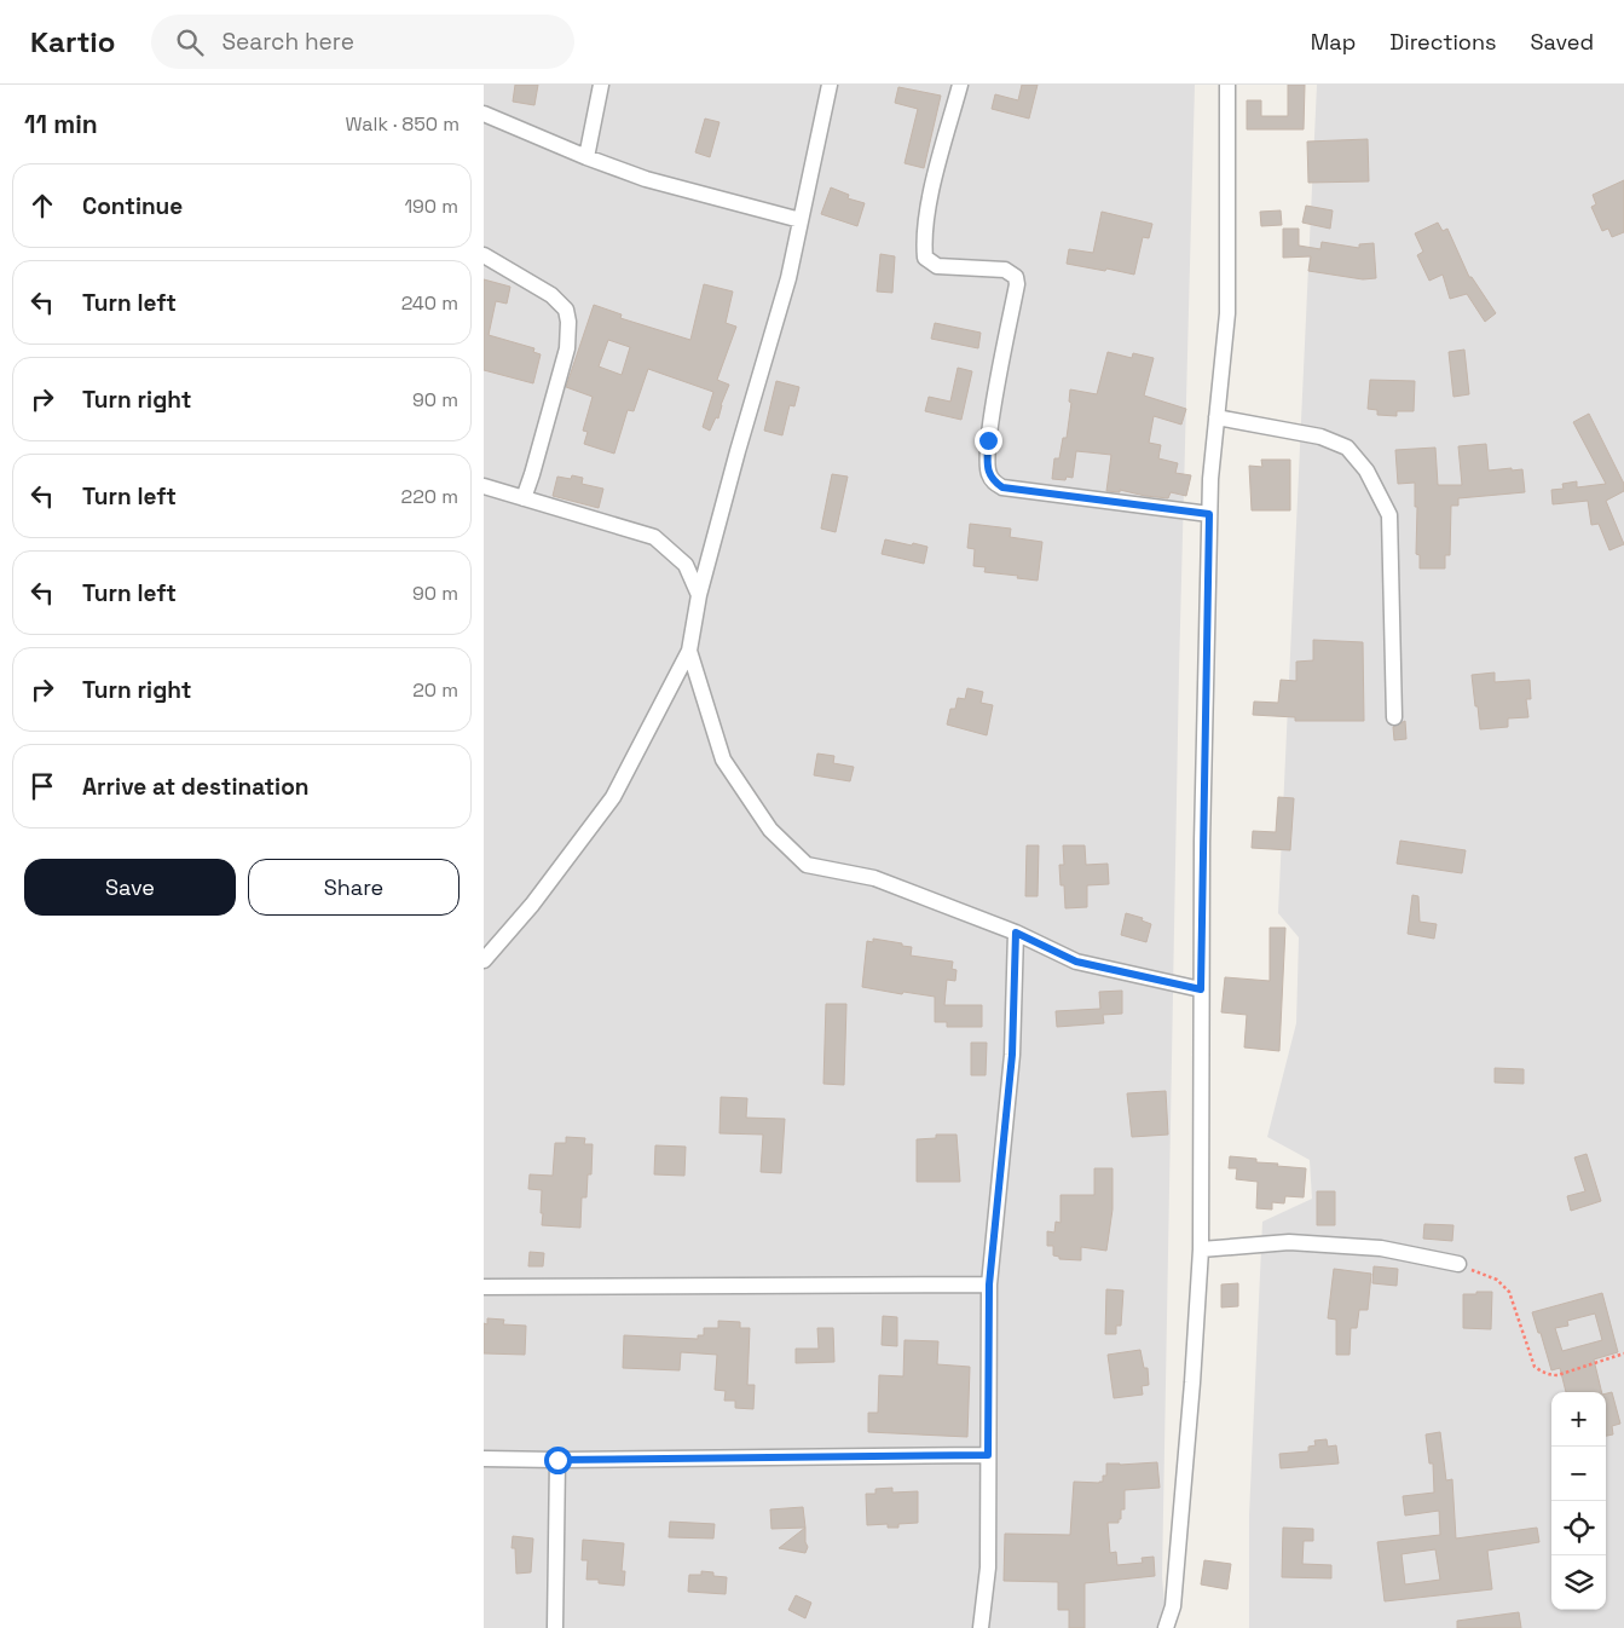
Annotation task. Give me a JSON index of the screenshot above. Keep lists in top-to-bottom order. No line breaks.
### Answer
{"page":{"header":"Kartio","search":"Search here","nav":["Map","Directions","Saved"],"heading":["11 min","Walk · 850 m"],"list":[["Continue","190 m"],["Turn left","240 m"],["Turn right","90 m"],["Turn left","220 m"],["Turn left","90 m"],["Turn right","20 m"],"Arrive at destination"],"buttons":["Save","Share"],"map_buttons":["+","−"]}}
